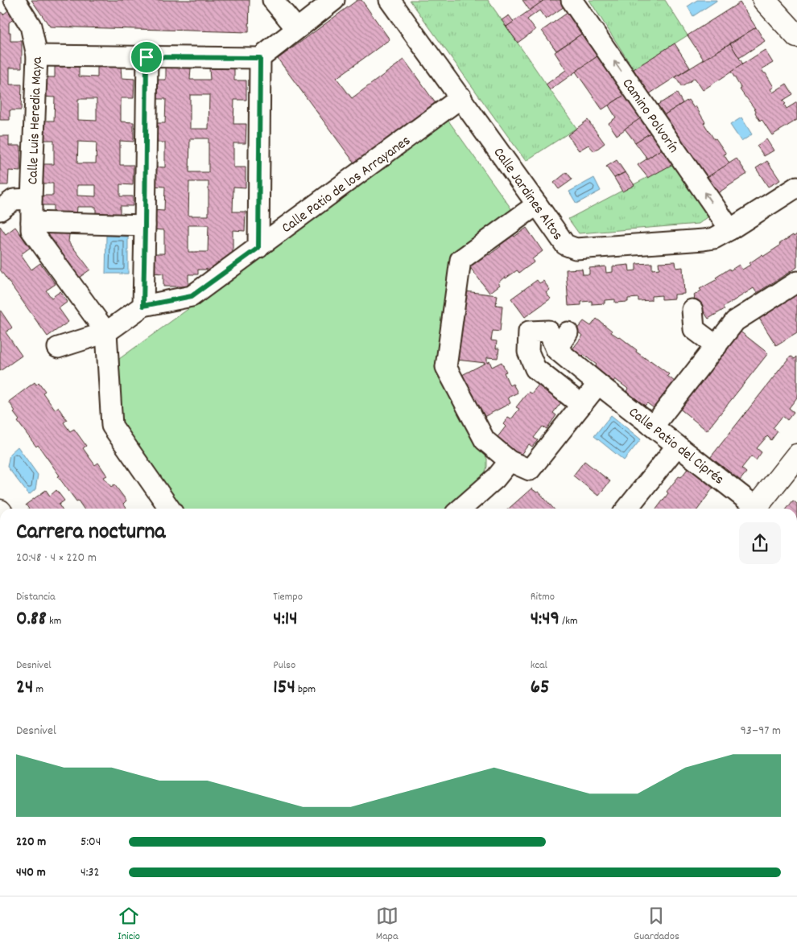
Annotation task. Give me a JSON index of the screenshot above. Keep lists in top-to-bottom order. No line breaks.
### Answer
{"streets":{"street":["Camino Polvorín","Calle Luis Heredia Maya","Calle Patio de los Arrayanes","Calle Jardines Altos","Calle Patio del Ciprés"]},"crossings":[["Camino Polvorín","Calle Jardines Altos"],["Calle Luis Heredia Maya","Calle Patio de los Arrayanes"],["Calle Patio de los Arrayanes","Calle Jardines Altos"]],"one_way":["Camino Polvorín"],"page":{"heading":["Carrera nocturna","20:48 · 4 × 220 m"],"stats":[["Distancia","0.88 km"],["Tiempo","4:14"],["Ritmo","4:49 /km"],["Desnivel","24 m"],["Pulso","154 bpm"],["kcal","65"]],"chart":["Desnivel","93–97 m"],"list":[{"name":"220 m","note":"5:04"},{"name":"440 m","note":"4:32"}],"tabs":["Inicio","Mapa","Guardados"]}}
